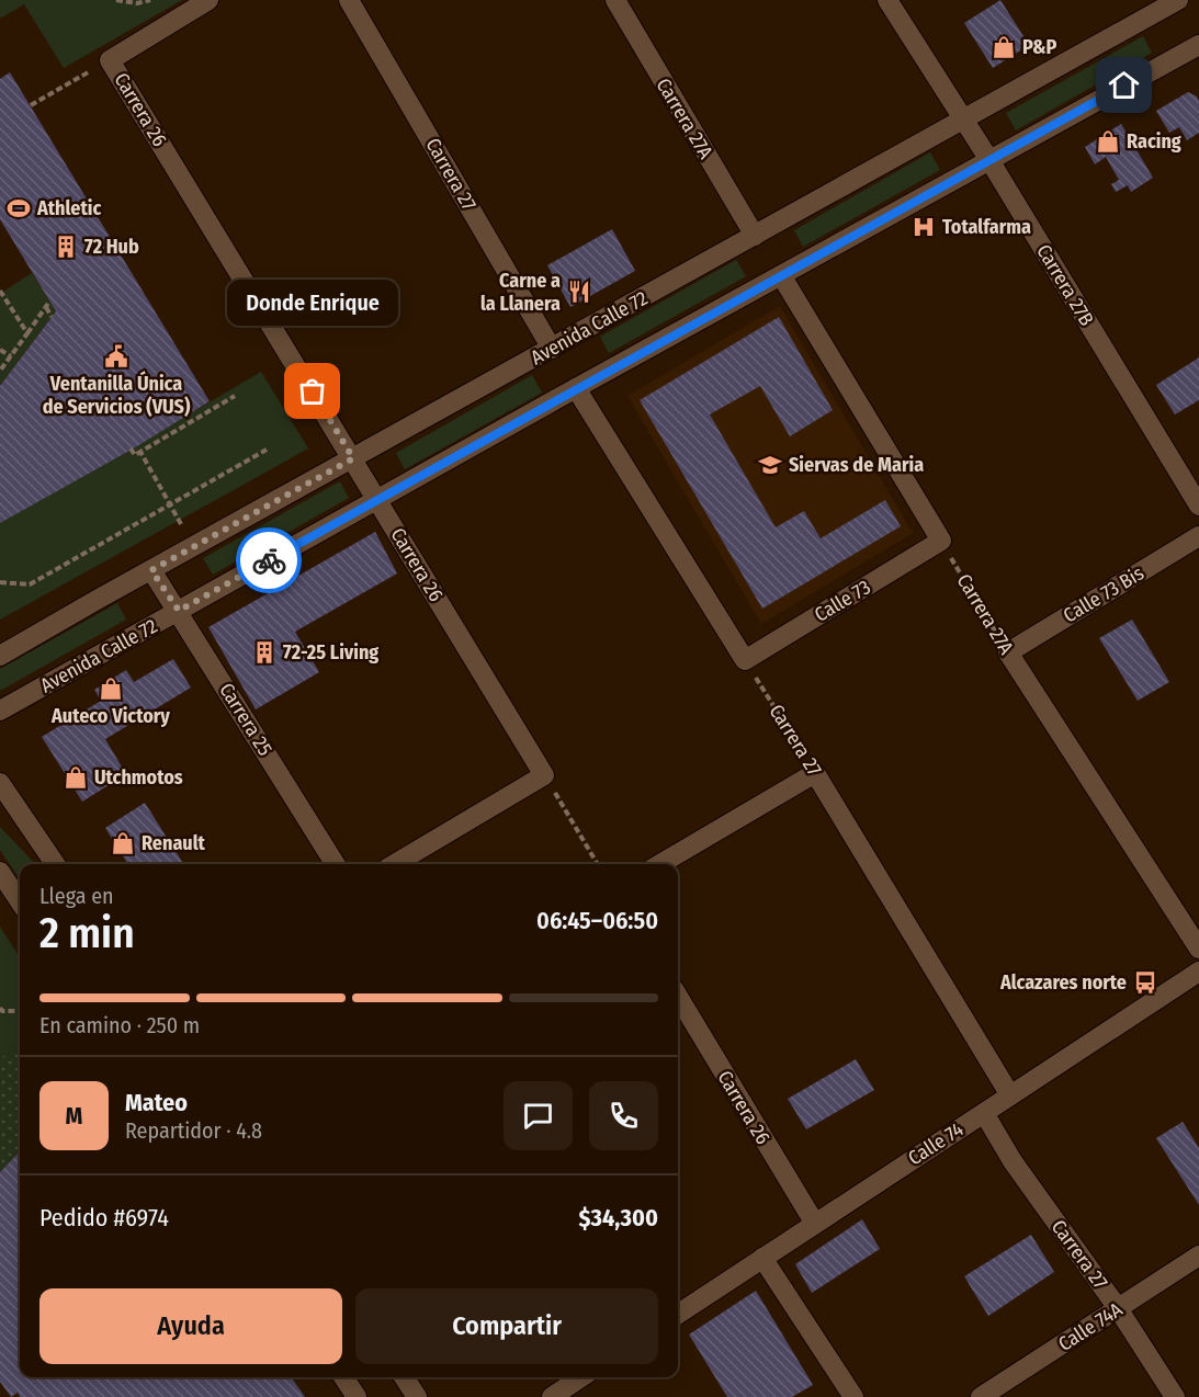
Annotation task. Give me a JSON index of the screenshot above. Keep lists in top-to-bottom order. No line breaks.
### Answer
{"streets":{"street":["Carrera 26","Carrera 27A","Carrera 27","Carrera 27B","Avenida Calle 72","Calle 73 Bis","Calle 73","Carrera 25","Calle 74","Calle 74A"]},"crossings":[["Carrera 26","Avenida Calle 72"],["Carrera 26","Calle 74"],["Carrera 27A","Avenida Calle 72"],["Carrera 27A","Calle 73 Bis"],["Carrera 27A","Calle 73"],["Carrera 27","Avenida Calle 72"],["Carrera 27","Calle 73"],["Carrera 27","Calle 74"],["Carrera 27","Calle 74A"],["Carrera 27B","Avenida Calle 72"],["Avenida Calle 72","Carrera 25"]],"places":{"shop":["P&P","Racing","Auteco Victory","Utchmotos","Renault"],"sports":["Athletic"],"hospital":["Totalfarma"],"building":["72 Hub","72-25 Living"],"restaurant":["Carne a la Llanera"],"public building":["Ventanilla Única de Servicios (VUS)"],"other":["Donde Enrique"],"school or university":["Siervas de Maria"],"bus stop":["Alcazares norte"]},"page":{"bubble":"Donde Enrique","heading":["2 min","Llega en","06:45–06:50"],"panel":["Mateo","Repartidor · 4.8","Pedido #6974","$34,300"],"bar":"En camino · 250 m","round":"M","buttons":["Ayuda","Compartir"]}}
